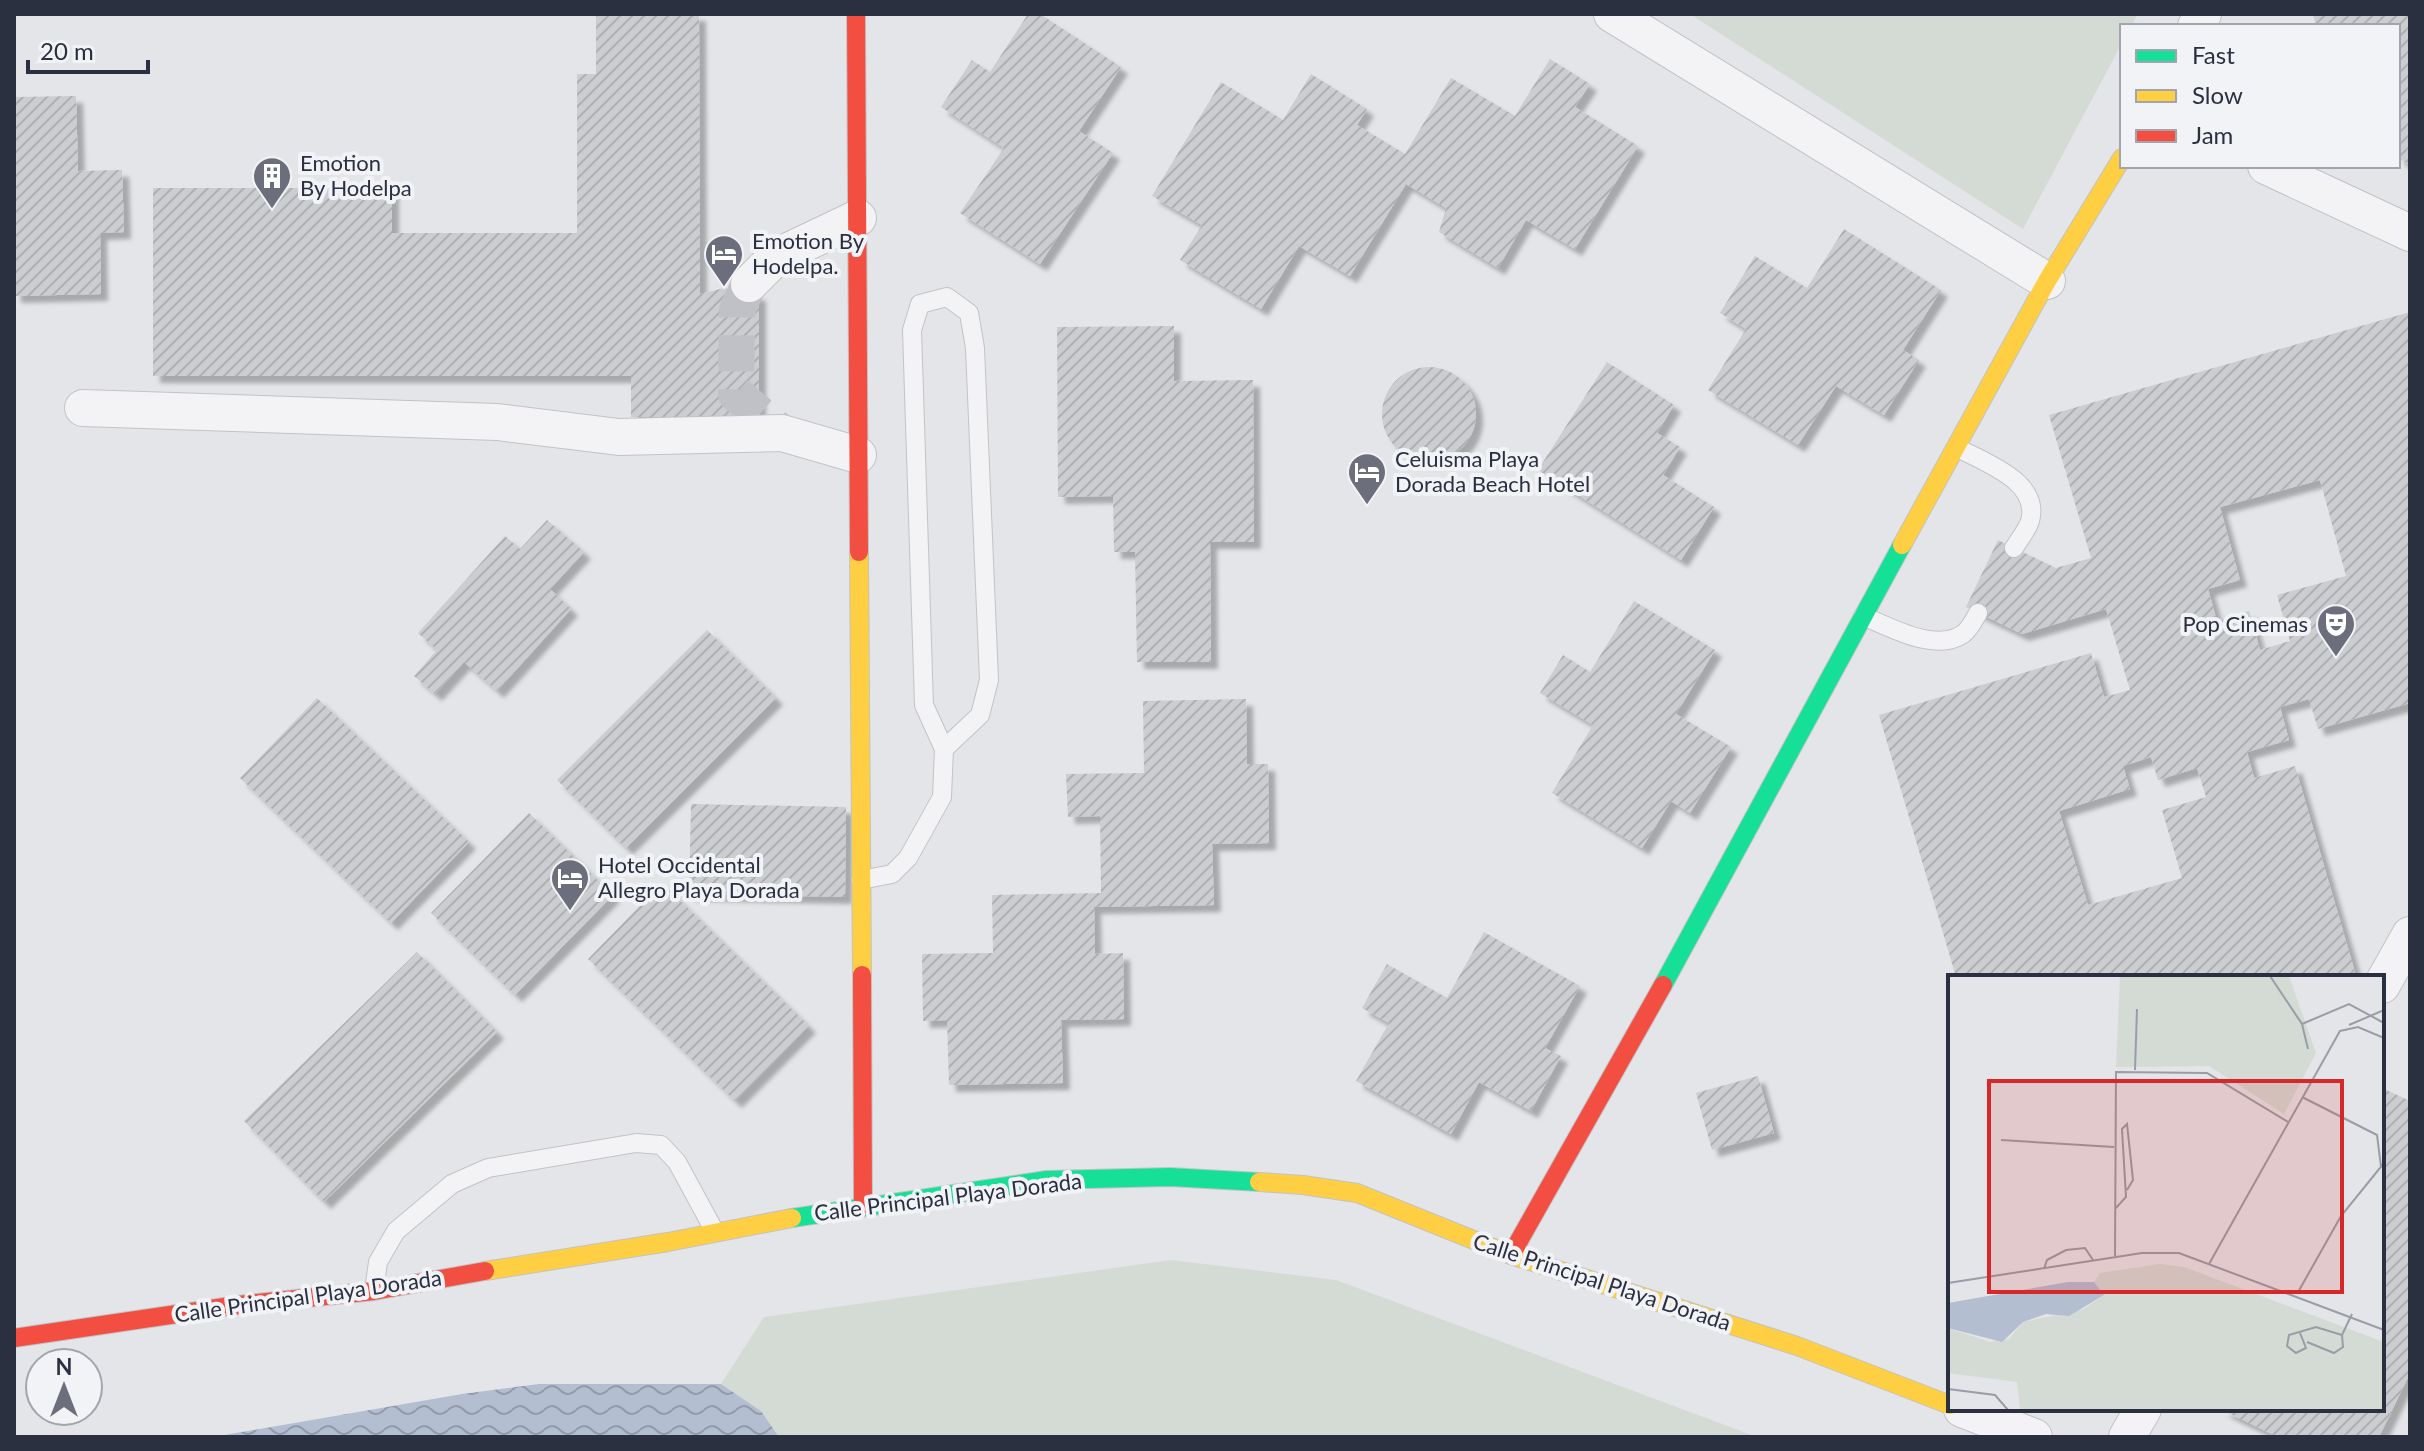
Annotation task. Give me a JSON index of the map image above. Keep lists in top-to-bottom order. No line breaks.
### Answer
{"streets":{"street":["Calle Principal Playa Dorada"]},"places":{"building":["Emotion By Hodelpa"],"hotel":["Emotion By Hodelpa.","Celuisma Playa Dorada Beach Hotel","Hotel Occidental Allegro Playa Dorada"],"theatre":["Pop Cinemas"]},"legend":["Fast","Slow","Jam"],"scale_bar":"20 m","north":"top"}
